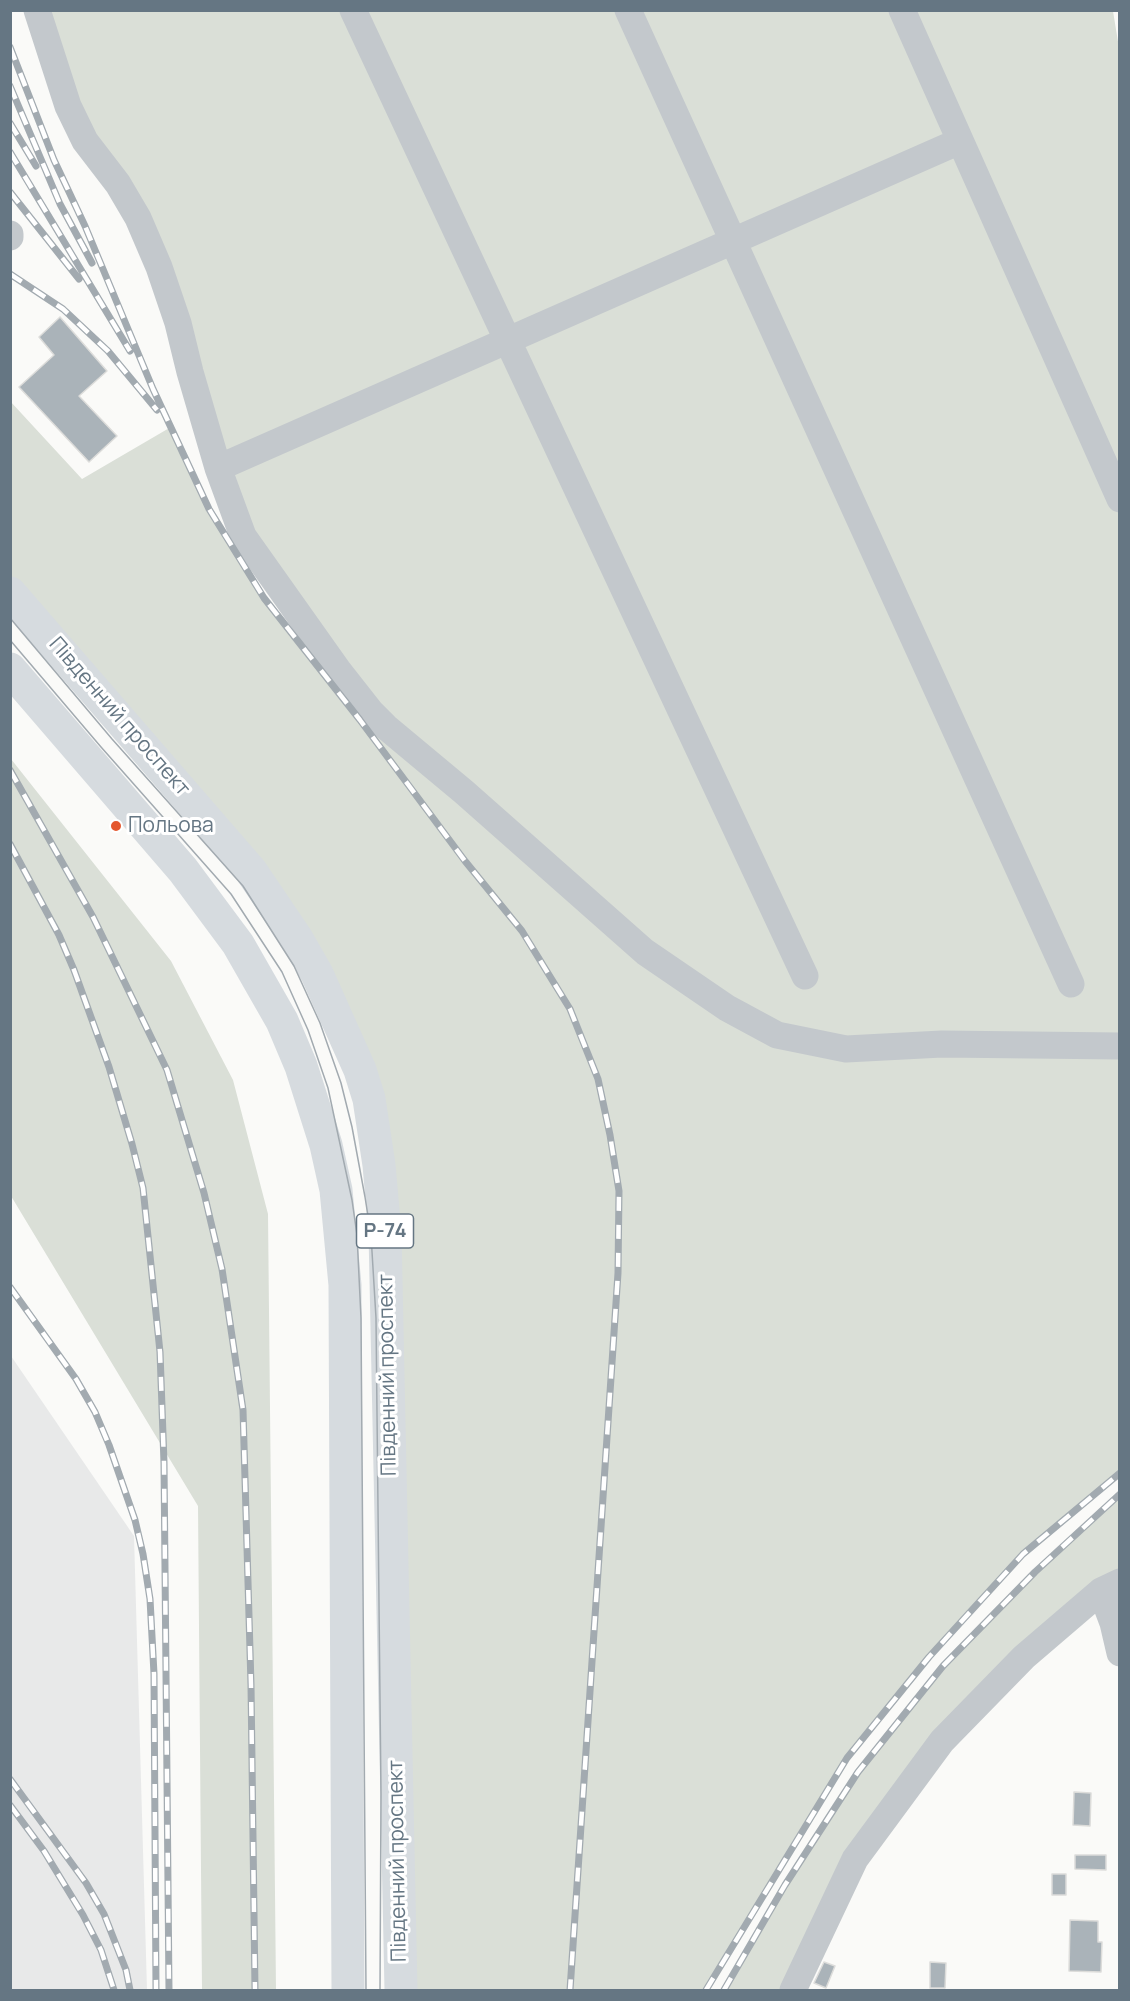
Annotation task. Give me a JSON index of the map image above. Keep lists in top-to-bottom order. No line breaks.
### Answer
{"streets":{"main road":["Південний проспект","Р-74"]},"places":["Польова"]}
